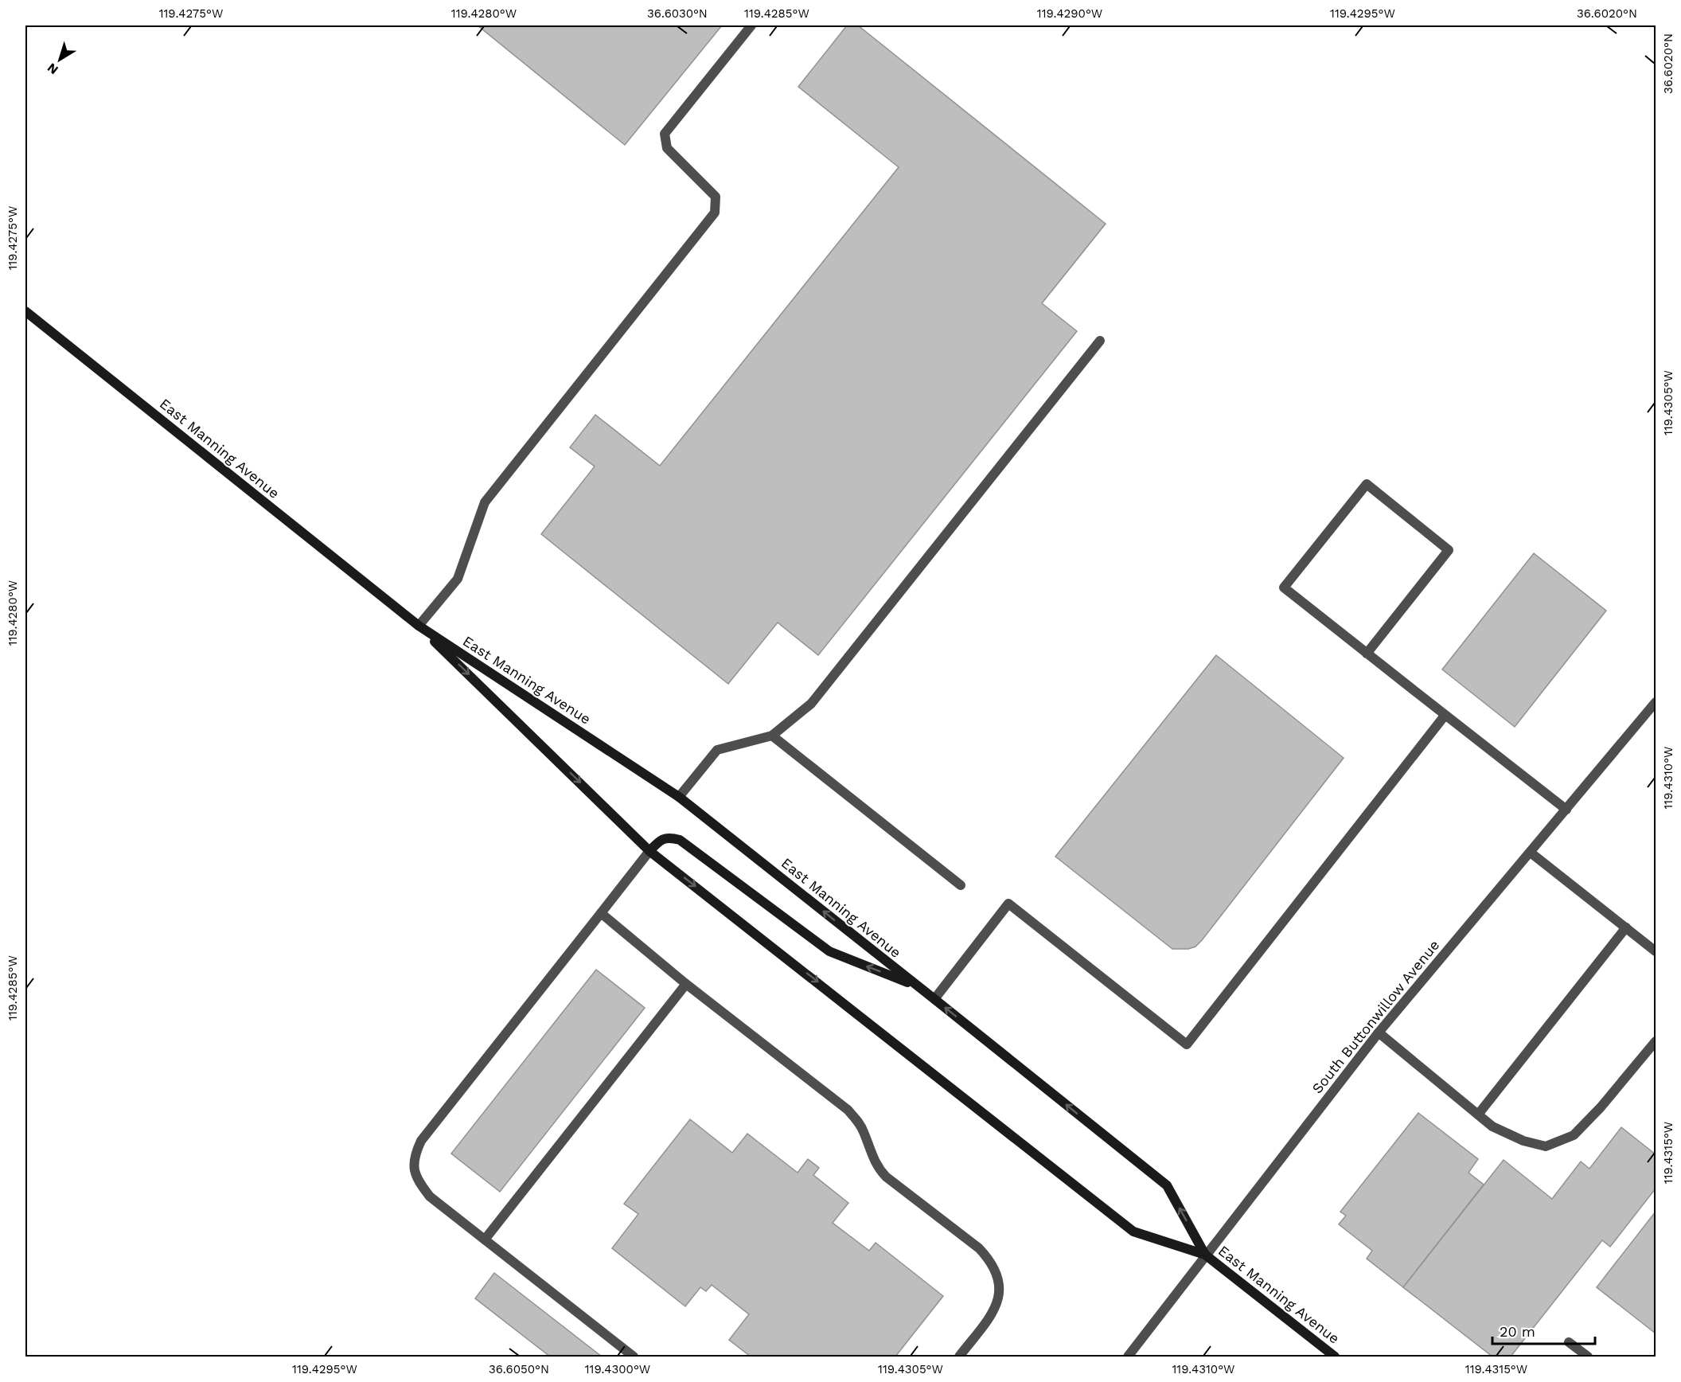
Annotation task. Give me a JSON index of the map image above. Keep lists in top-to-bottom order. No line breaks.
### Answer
{"streets":{"main road":["East Manning Avenue"],"street":["South Buttonwillow Avenue"]},"crossings":[["East Manning Avenue","South Buttonwillow Avenue"]],"scale_bar":"20 m","north":"bottom left","coordinates":["119.4275°W","119.4280°W","36.6030°N","119.4285°W","119.4290°W","119.4295°W","36.6020°N","119.4305°W","119.4310°W","119.4315°W","36.6050°N","119.4300°W"]}
